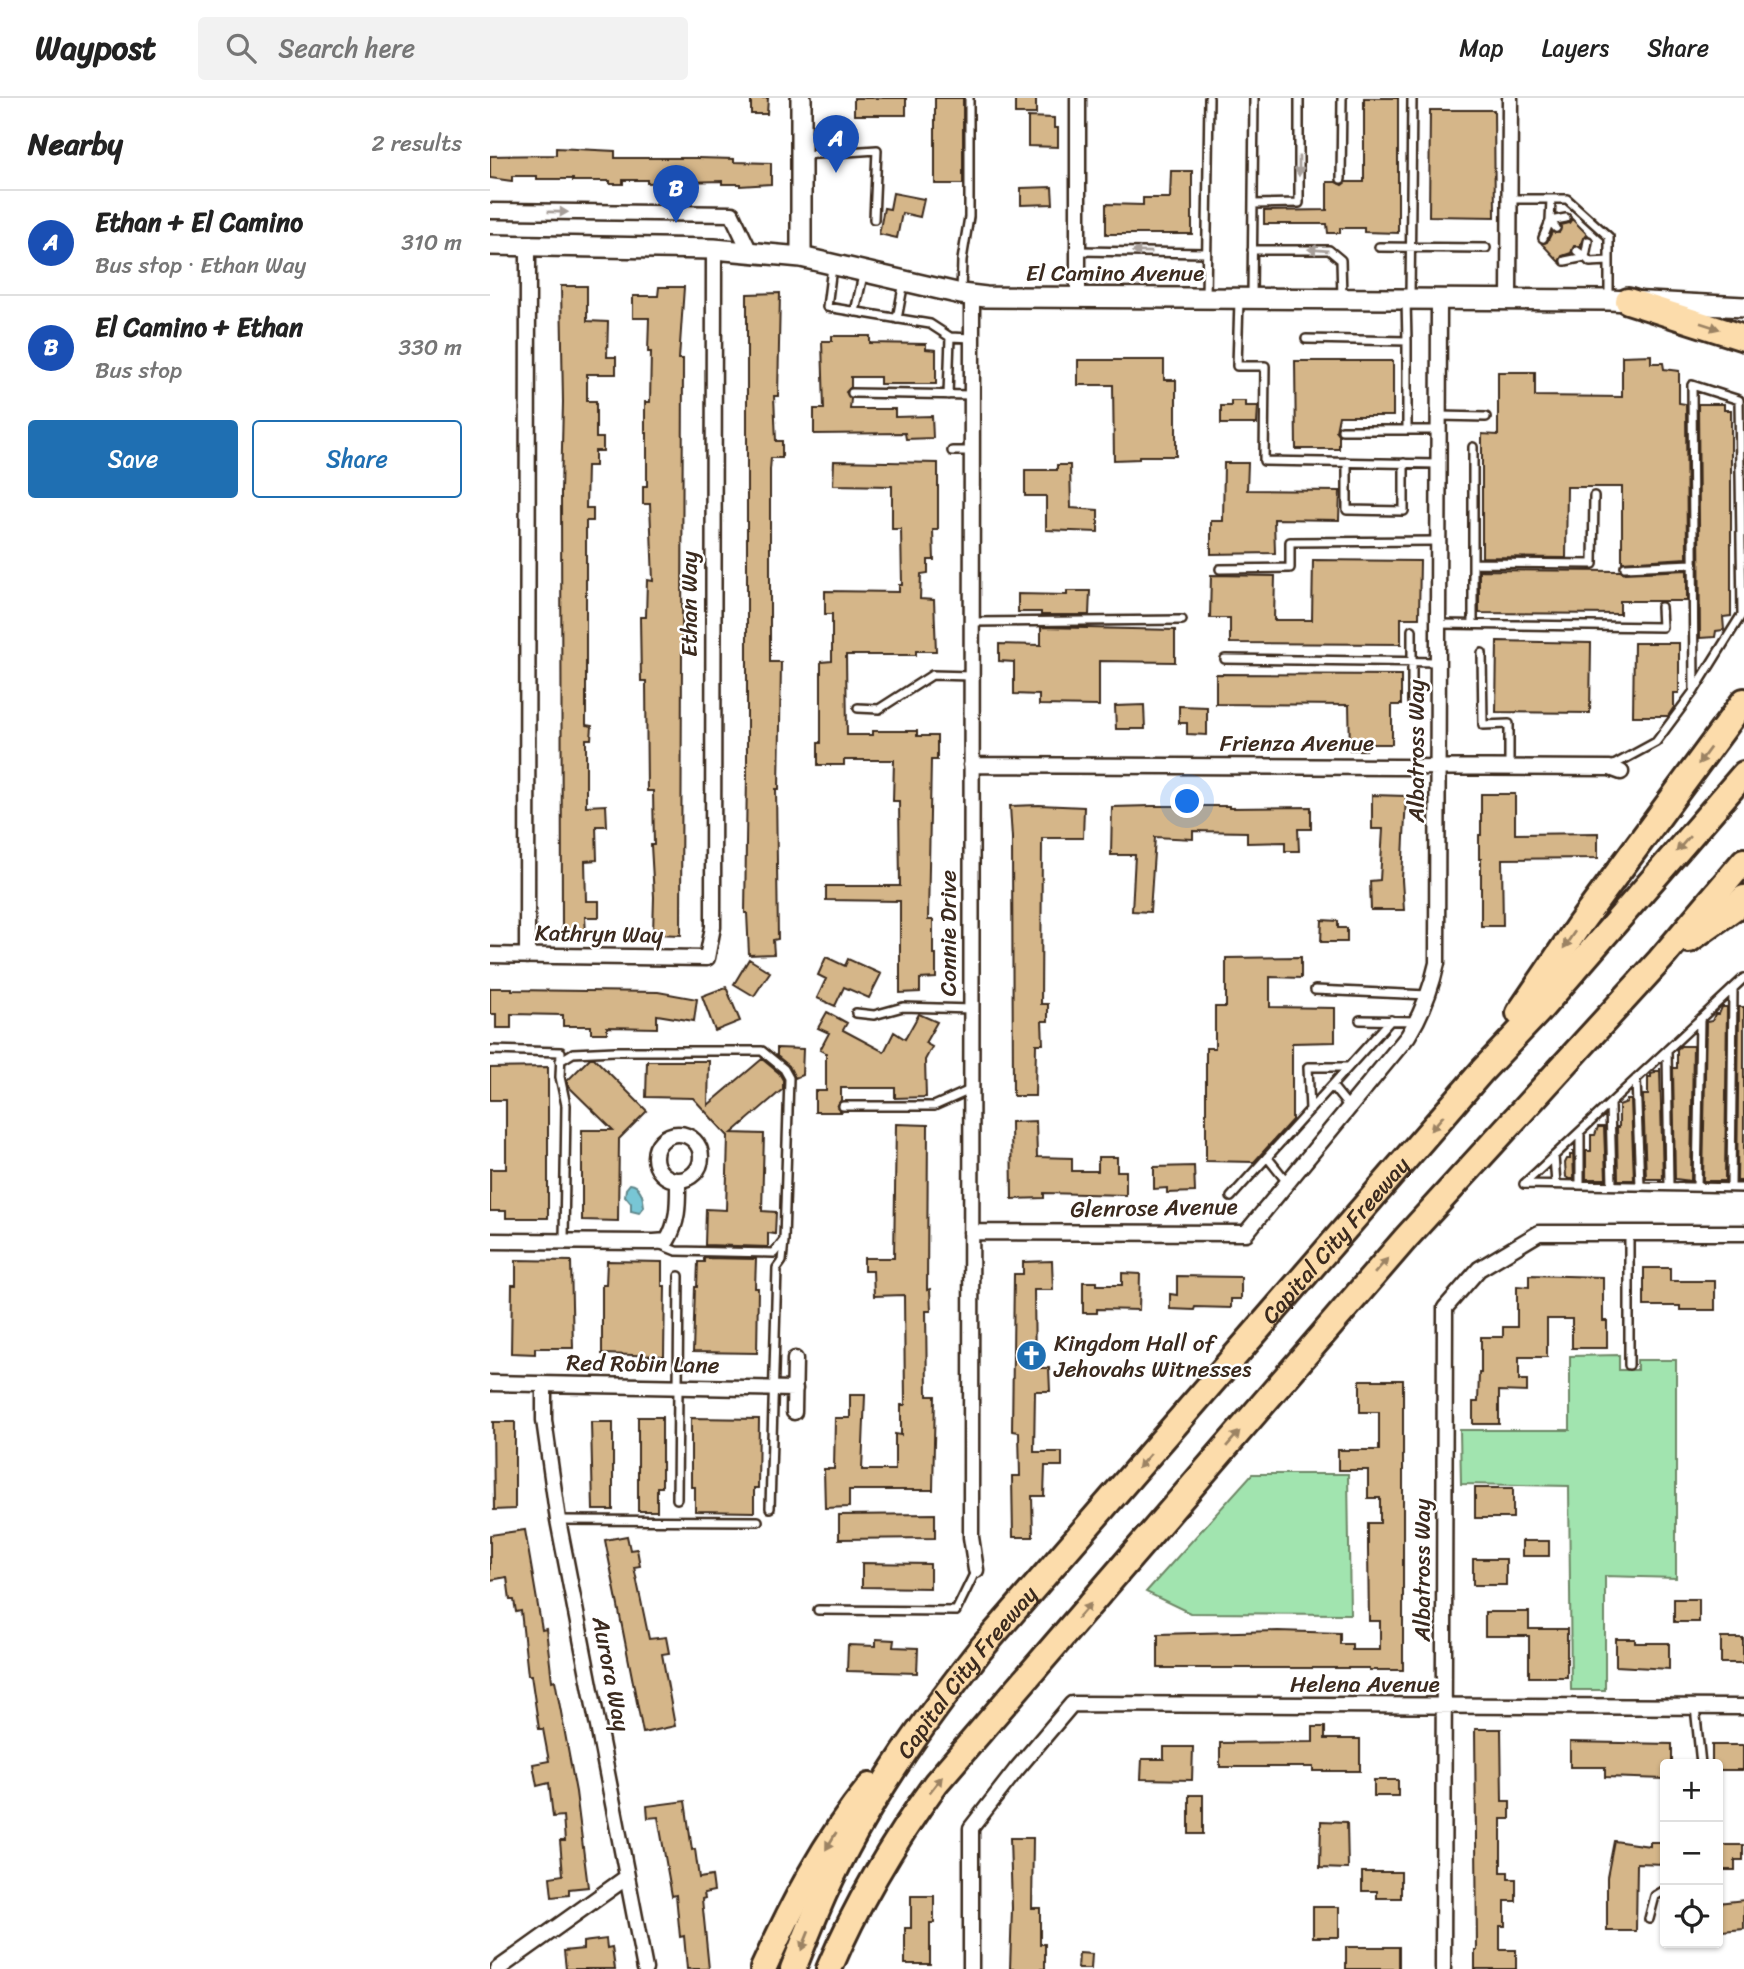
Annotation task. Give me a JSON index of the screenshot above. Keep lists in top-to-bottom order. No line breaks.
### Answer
{"streets":{"highway":["Capital City Freeway"],"main road":["El Camino Avenue"],"street":["Ethan Way","Frienza Avenue","Albatross Way","Connie Drive","Kathryn Way","Glenrose Avenue","Red Robin Lane","Aurora Way","Helena Avenue"]},"crossings":[["El Camino Avenue","Ethan Way"],["El Camino Avenue","Albatross Way"],["El Camino Avenue","Connie Drive"],["Ethan Way","Kathryn Way"],["Frienza Avenue","Albatross Way"],["Frienza Avenue","Connie Drive"],["Albatross Way","Glenrose Avenue"],["Albatross Way","Helena Avenue"],["Connie Drive","Glenrose Avenue"],["Red Robin Lane","Aurora Way"]],"places":{"church":["Kingdom Hall of Jehovahs Witnesses"]},"page":{"header":"Waypost","search":"Search here","nav":["Map","Layers","Share"],"heading":["Nearby","2 results"],"pins":["A","B"],"list":[{"mark":"A","name":"Ethan + El Camino","note":"Bus stop · Ethan Way","value":"310 m"},{"mark":"B","name":"El Camino + Ethan","note":"Bus stop","value":"330 m"}],"buttons":["Save","Share"],"map_buttons":["+","−"]}}
